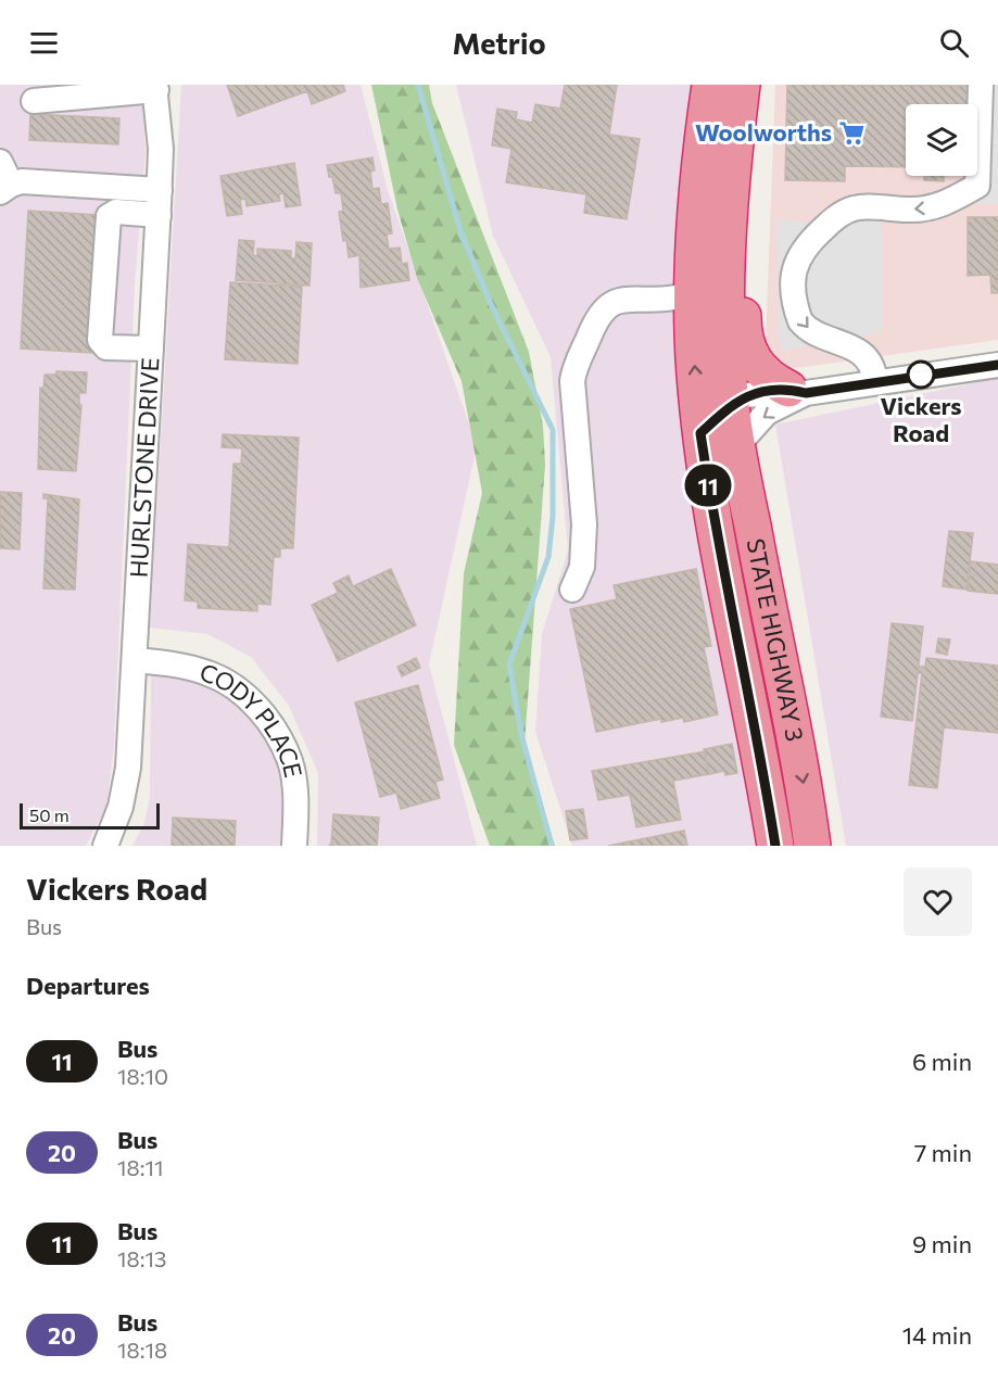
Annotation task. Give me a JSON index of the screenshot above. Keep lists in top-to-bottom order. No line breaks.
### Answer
{"streets":{"highway":["STATE HIGHWAY 3"],"street":["HURLSTONE DRIVE","CODY PLACE"]},"crossings":[["HURLSTONE DRIVE","CODY PLACE"]],"places":{"supermarket":["Woolworths"],"other":["Vickers Road"]},"lines":["bus line 11"],"scale_bar":"50 m","page":{"header":"Metrio","on_map":"11","scale":"50 m","heading":[["Vickers Road","Bus"],"Departures"],"list":[{"mark":"11","name":"Bus","note":"18:10","value":"6 min"},{"mark":"20","name":"Bus","note":"18:11","value":"7 min"},{"mark":"11","name":"Bus","note":"18:13","value":"9 min"},{"mark":"20","name":"Bus","note":"18:18","value":"14 min"}]}}
